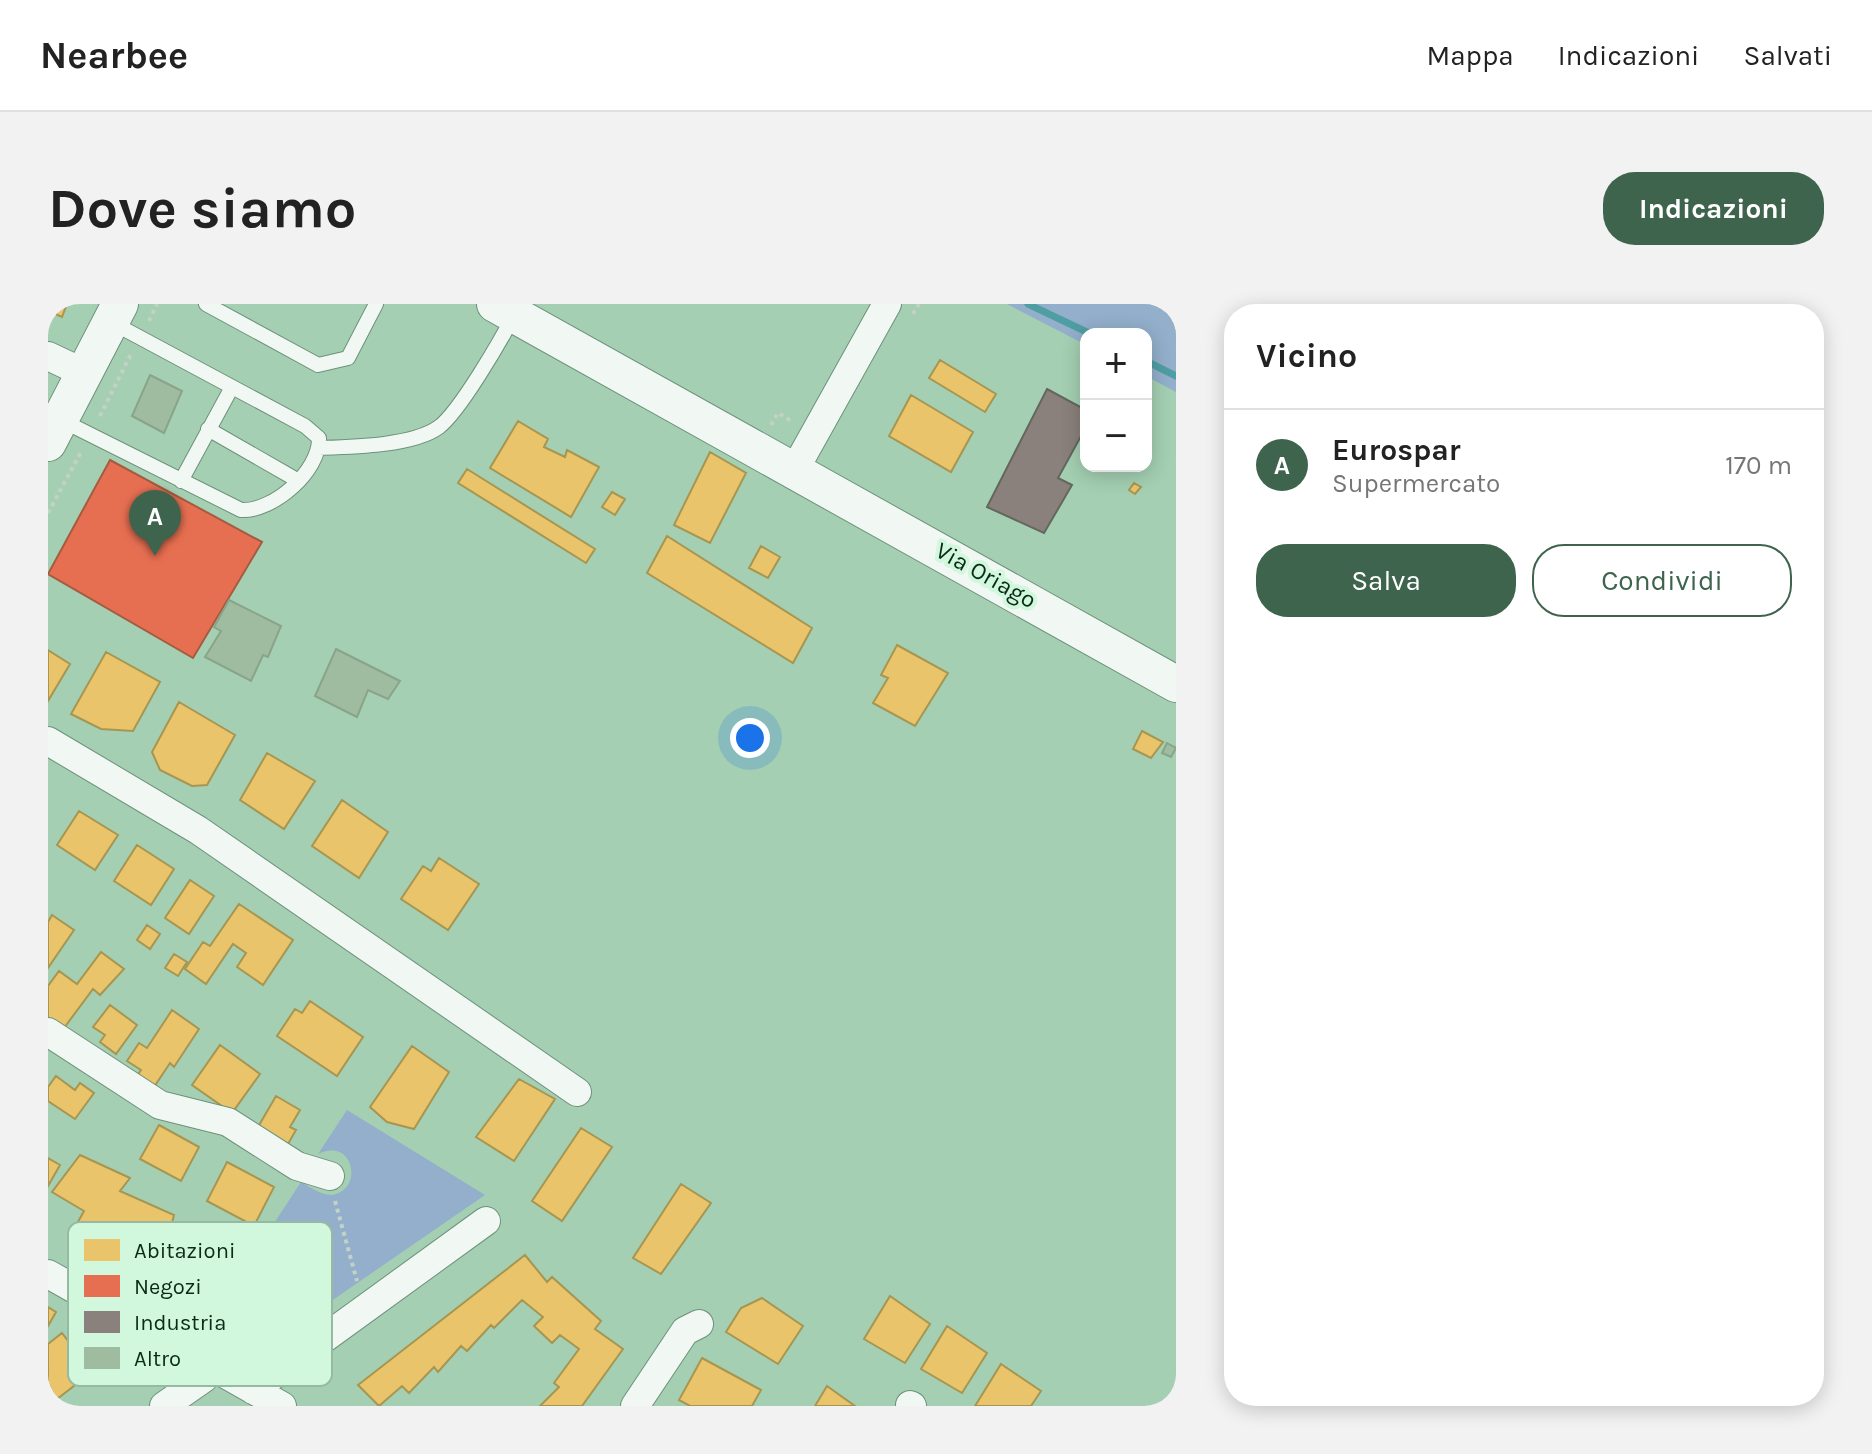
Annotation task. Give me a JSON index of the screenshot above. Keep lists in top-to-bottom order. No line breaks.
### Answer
{"streets":{"street":["Via Oriago"]},"legend":["Abitazioni","Negozi","Industria","Altro"],"page":{"header":"Nearbee","nav":["Mappa","Indicazioni","Salvati"],"buttons":["Indicazioni",["Salva","Condividi"]],"title":"Dove siamo","heading":"Vicino","map_buttons":["+","−"],"list":[{"mark":"A","name":"Eurospar","note":"Supermercato","value":"170 m"}],"pins":"A"}}
